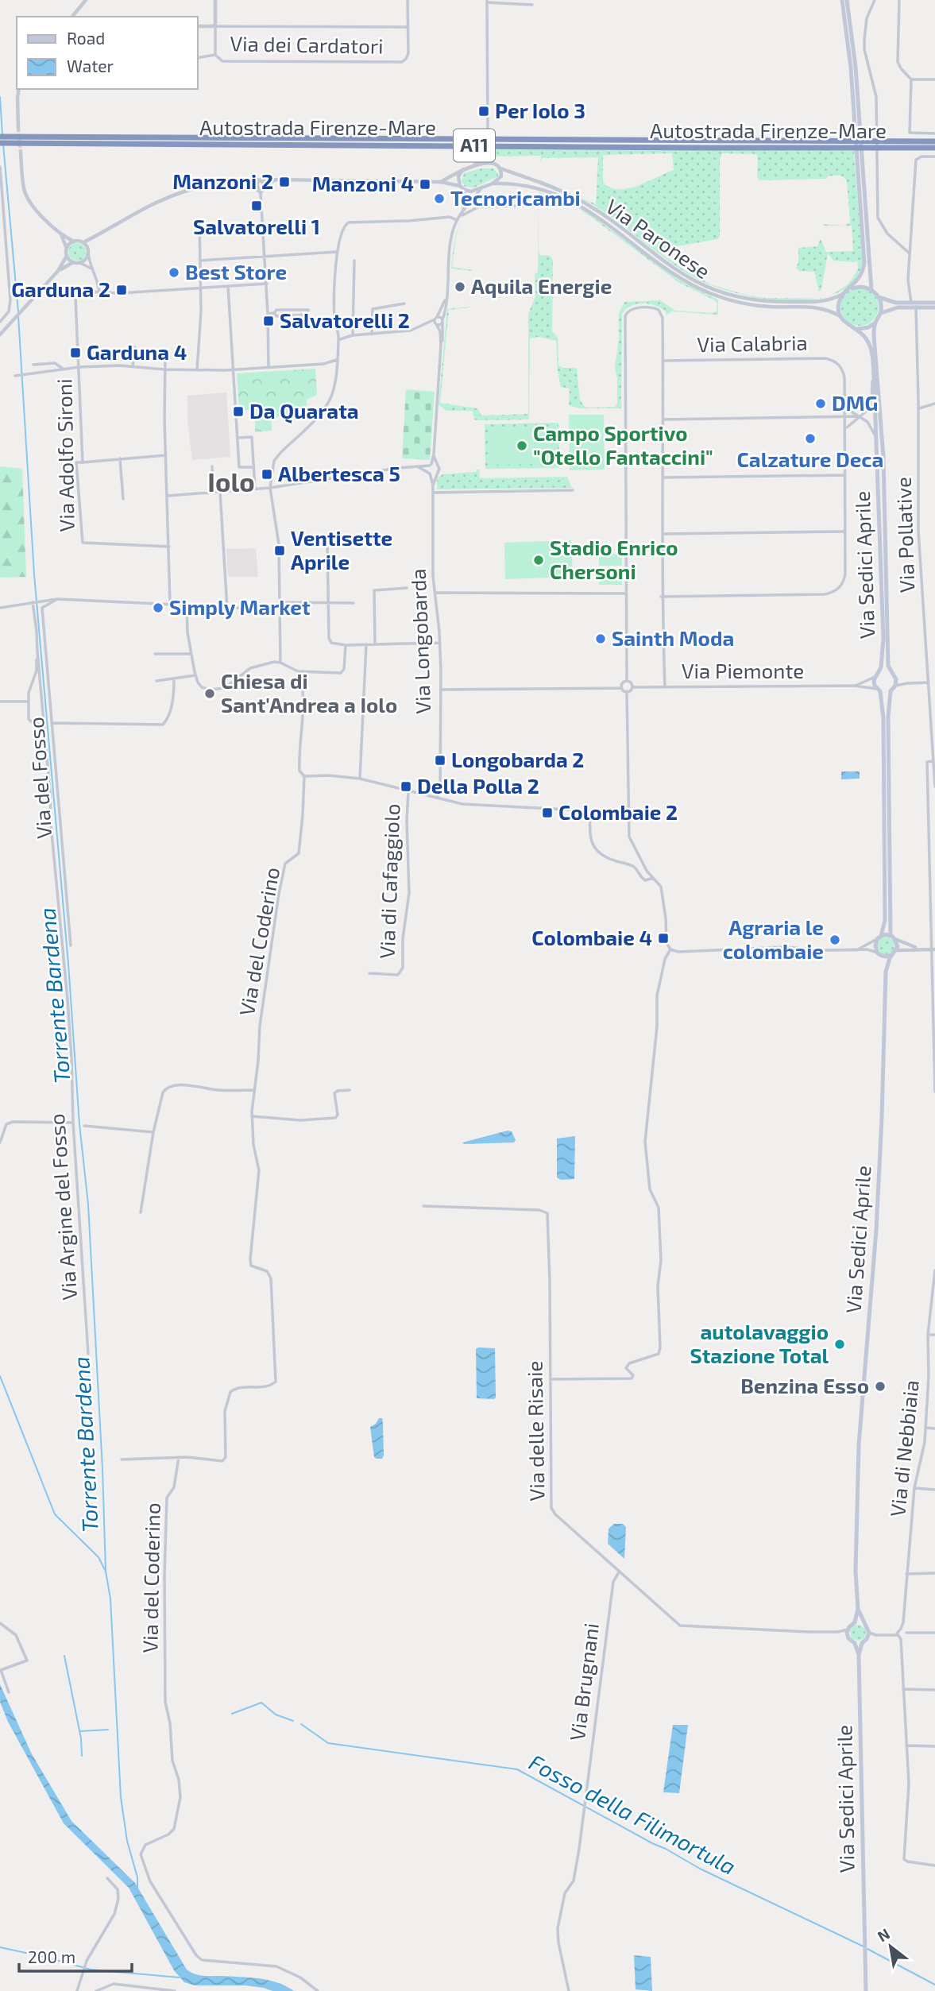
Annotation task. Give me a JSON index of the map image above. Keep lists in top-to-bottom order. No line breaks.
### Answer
{"streets":{"highway":["Autostrada Firenze-Mare","A11"],"main road":["Via Sedici Aprile"],"street":["Via dei Cardatori","Via Paronese","Via Calabria","Via Adolfo Sironi","Via Pollative","Via Longobarda","Via Piemonte","Via del Fosso","Via di Cafaggiolo","Via del Coderino","Via Argine del Fosso","Via delle Risaie","Via di Nebbiaia","Via Brugnani"]},"crossings":[["Via Paronese","Via Sedici Aprile"],["Via Sedici Aprile","Via Piemonte"],["Via Sedici Aprile","Via delle Risaie"],["Via delle Risaie","Via Brugnani"]],"districts":["Iolo"],"water":["Torrente Bardena","Fosso della Filimortula"],"places":{"transit":["Per Iolo 3","Manzoni 2","Manzoni 4","Salvatorelli 1","Garduna 2","Salvatorelli 2","Garduna 4","Da Quarata","Albertesca 5","Ventisette Aprile","Longobarda 2","Della Polla 2","Colombaie 2","Colombaie 4"],"other":["Tecnoricambi","Best Store","Aquila Energie","DMG","Calzature Deca","Campo Sportivo \"Otello Fantaccini\"","Stadio Enrico Chersoni","Simply Market","Sainth Moda","Chiesa di Sant'Andrea a Iolo","Agraria le colombaie","autolavaggio Stazione Total","Benzina Esso"]},"legend":["Road","Water"],"scale_bar":"200 m","north":"top left"}
